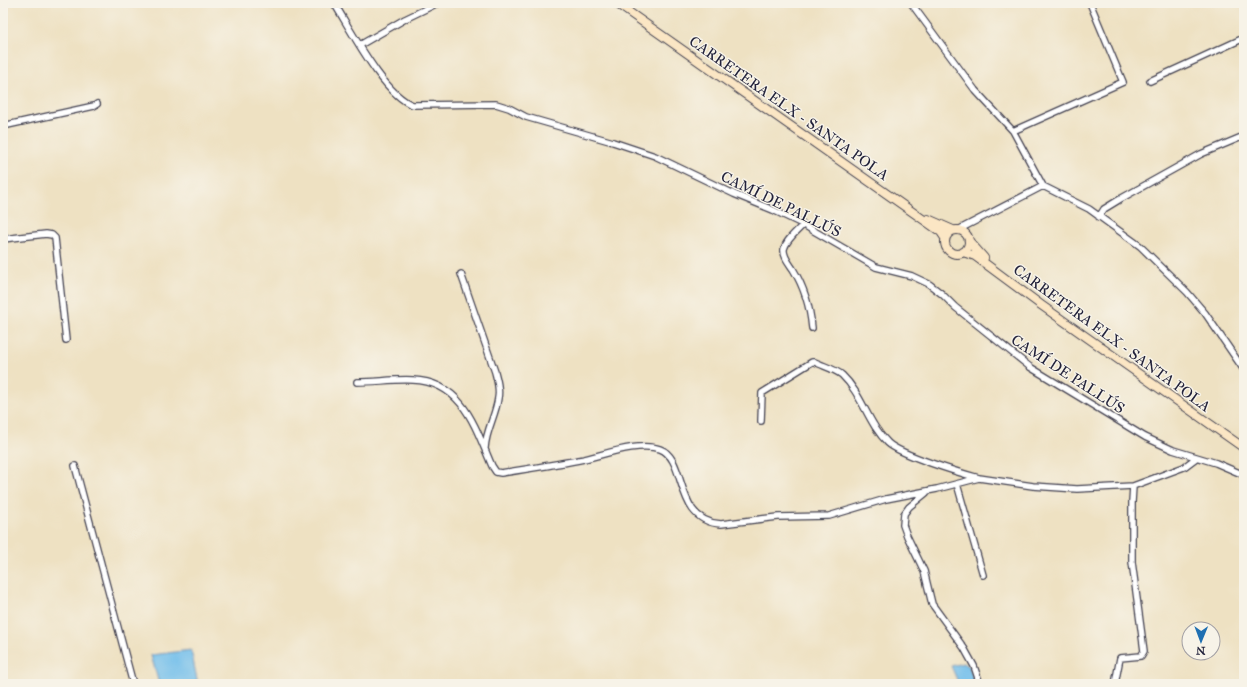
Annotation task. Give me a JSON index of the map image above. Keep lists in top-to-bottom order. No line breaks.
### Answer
{"streets":{"main road":["CARRETERA ELX - SANTA POLA"],"street":["CAMÍ DE PALLÚS"]},"north":"bottom"}
